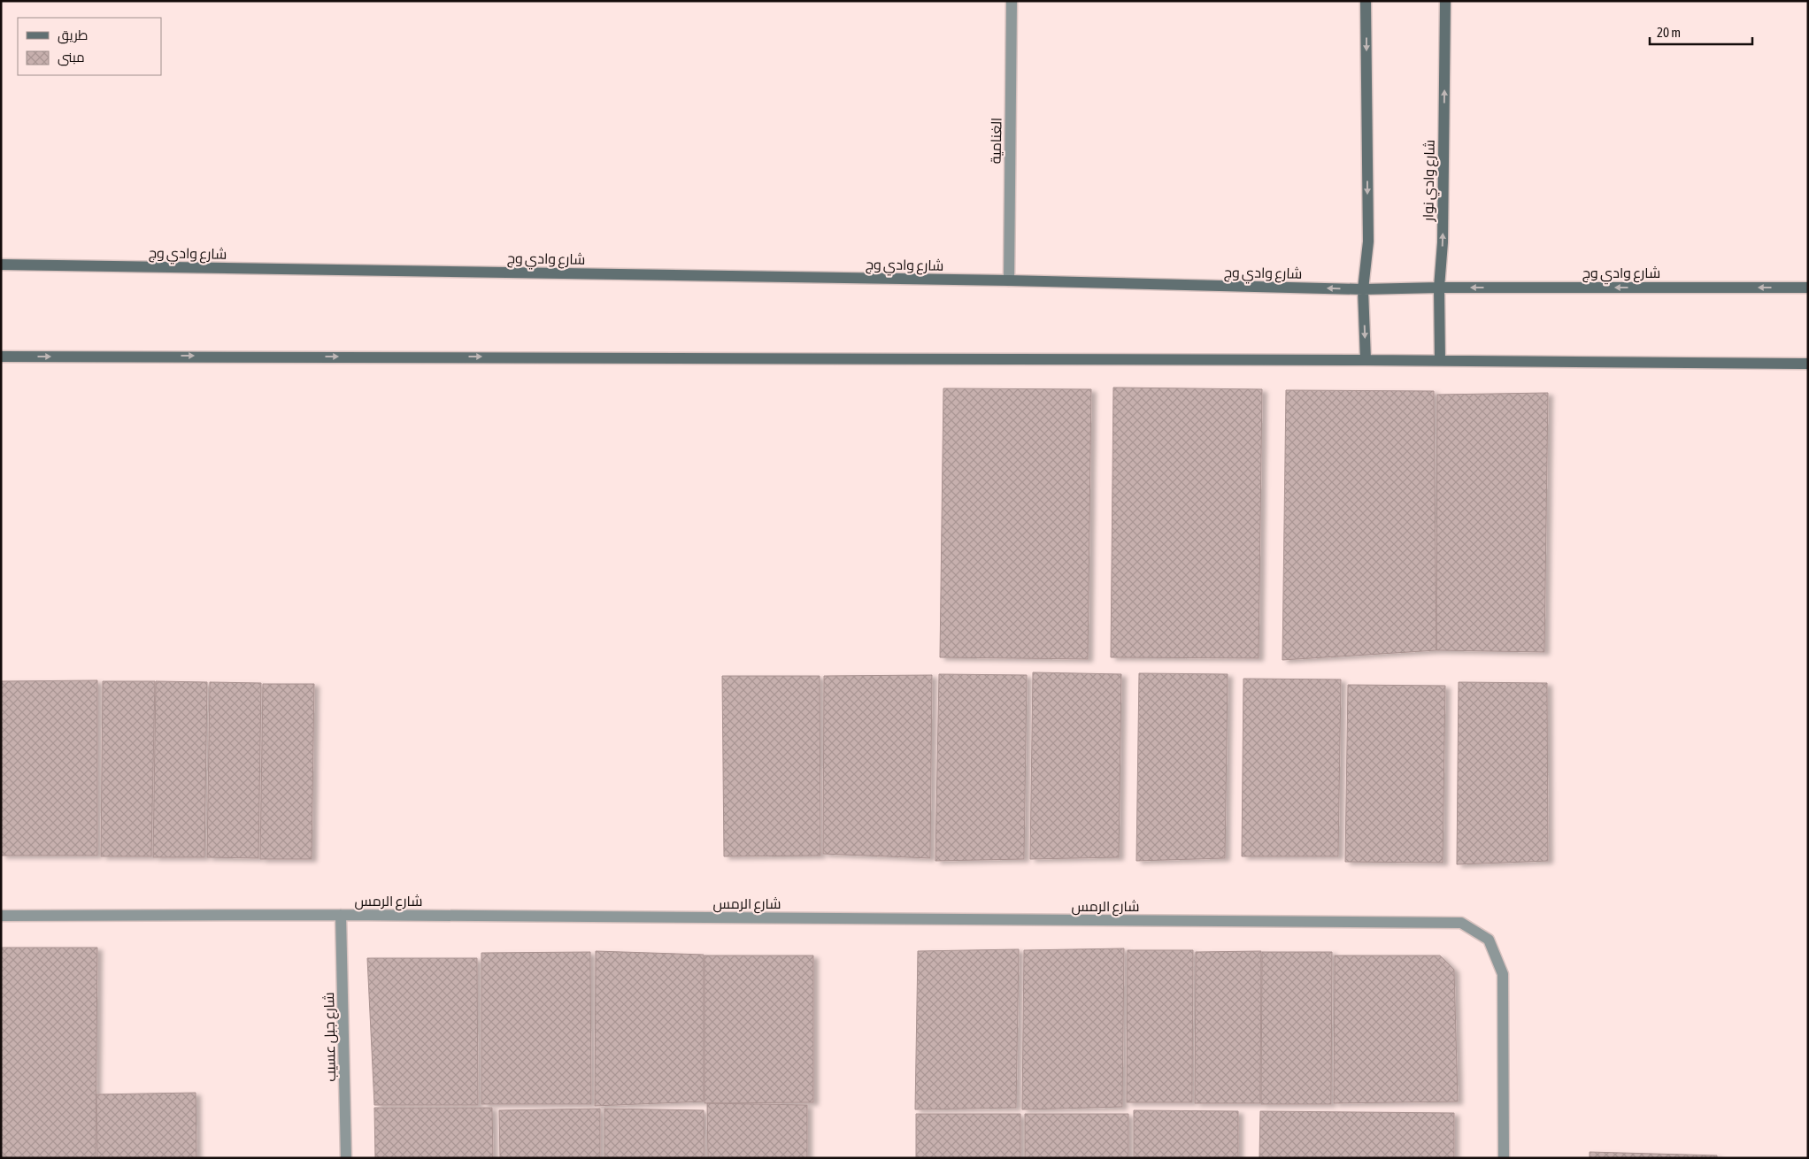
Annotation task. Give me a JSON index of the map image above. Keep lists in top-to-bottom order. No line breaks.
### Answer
{"streets":{"street":["الغنامية","شارع وادي نوار","شارع وادي وج","شارع الرمس","شارع جبل عسيب"]},"crossings":[["الغنامية","شارع وادي وج"],["شارع وادي نوار","شارع وادي وج"],["شارع الرمس","شارع جبل عسيب"]],"legend":["طريق","مبنى"],"scale_bar":"20 m"}
